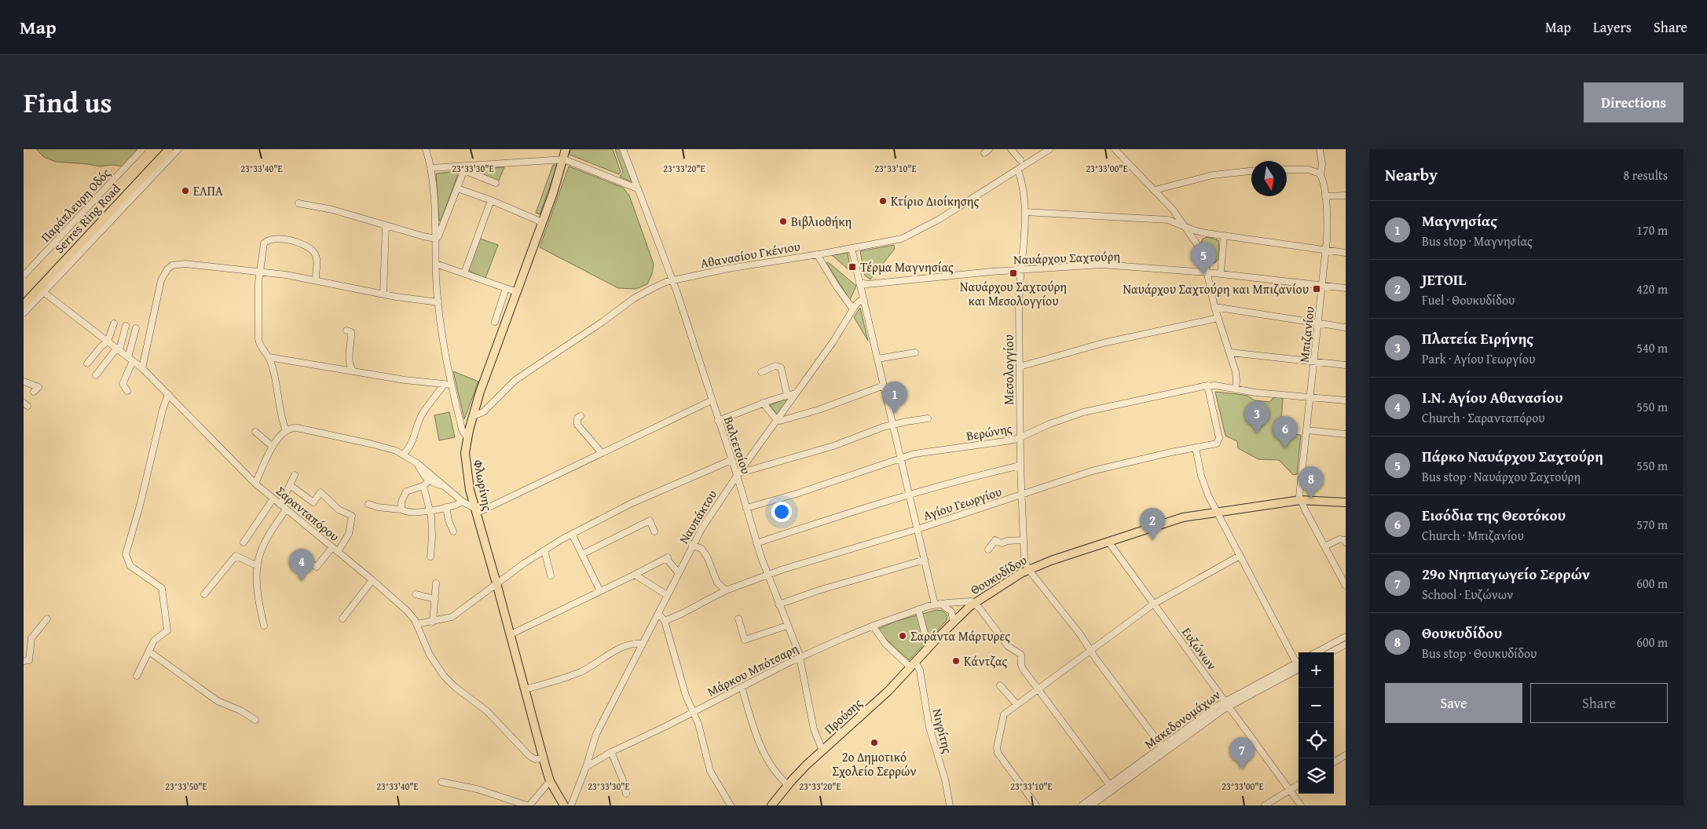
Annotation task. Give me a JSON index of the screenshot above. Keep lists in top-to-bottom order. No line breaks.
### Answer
{"streets":{"main road":["Serres Ring Road","Φλωρίνης","Θουκυδίδου","Προύσης"],"street":["Παράπλευρη Οδός","Αθανασίου Γκένιου","Ναυάρχου Σαχτούρη","Μπιζανίου","Μεσολογγίου","Βερώνης","Βαλτετσίου","Αγίου Γεωργίου","Σαρανταπόρου","Ναυπάκτου","Ευζώνων","Μάρκου Μπότσαρη","Μακεδονομάχων","Νιγρίτης"]},"crossings":[["Αθανασίου Γκένιου","Μεσολογγίου"],["Αθανασίου Γκένιου","Βαλτετσίου"],["Αθανασίου Γκένιου","Φλωρίνης"],["Ναυάρχου Σαχτούρη","Μπιζανίου"],["Ναυάρχου Σαχτούρη","Μεσολογγίου"],["Μπιζανίου","Βερώνης"],["Μπιζανίου","Θουκυδίδου"],["Μεσολογγίου","Βερώνης"],["Μεσολογγίου","Αγίου Γεωργίου"],["Μεσολογγίου","Θουκυδίδου"],["Βερώνης","Βαλτετσίου"],["Βερώνης","Αγίου Γεωργίου"],["Βαλτετσίου","Αγίου Γεωργίου"],["Βαλτετσίου","Ναυπάκτου"],["Βαλτετσίου","Μάρκου Μπότσαρη"],["Βαλτετσίου","Προύσης"],["Φλωρίνης","Σαρανταπόρου"],["Ναυπάκτου","Μάρκου Μπότσαρη"],["Θουκυδίδου","Ευζώνων"],["Θουκυδίδου","Μάρκου Μπότσαρη"],["Θουκυδίδου","Προύσης"],["Ευζώνων","Μακεδονομάχων"],["Προύσης","Νιγρίτης"]],"places":{"other":["ΕΛΠΑ","Κτίριο Διοίκησης","Βιβλιοθήκη","Σαράντα Μάρτυρες","Κάντζας","2ο Δημοτικό Σχολείο Σερρών"],"transit":["Τέρμα Μαγνησίας","Ναυάρχου Σαχτούρη και Μεσολογγίου","Ναυάρχου Σαχτούρη και Μπιζανίου"]},"north":"bottom","page":{"header":"Map","nav":["Map","Layers","Share"],"title":"Find us","buttons":["Directions",["Save","Share"]],"heading":["Nearby","8 results"],"list":[{"mark":"1","name":"Μαγνησίας","note":"Bus stop · Μαγνησίας","value":"170 m"},{"mark":"2","name":"JETOIL","note":"Fuel · Θουκυδίδου","value":"420 m"},{"mark":"3","name":"Πλατεία Ειρήνης","note":"Park · Αγίου Γεωργίου","value":"540 m"},{"mark":"4","name":"Ι.Ν. Αγίου Αθανασίου","note":"Church · Σαρανταπόρου","value":"550 m"},{"mark":"5","name":"Πάρκο Ναυάρχου Σαχτούρη","note":"Bus stop · Ναυάρχου Σαχτούρη","value":"550 m"},{"mark":"6","name":"Εισόδια της Θεοτόκου","note":"Church · Μπιζανίου","value":"570 m"},{"mark":"7","name":"29ο Νηπιαγωγείο Σερρών","note":"School · Ευζώνων","value":"600 m"},{"mark":"8","name":"Θουκυδίδου","note":"Bus stop · Θουκυδίδου","value":"600 m"}],"pins":["5","1","3","6","8","2","4","7"],"map_buttons":["+","−"]},"coordinates":["23°33'40\"E","23°33'30\"E","23°33'20\"E","23°33'10\"E","23°33'00\"E","23°33'50\"E"]}
